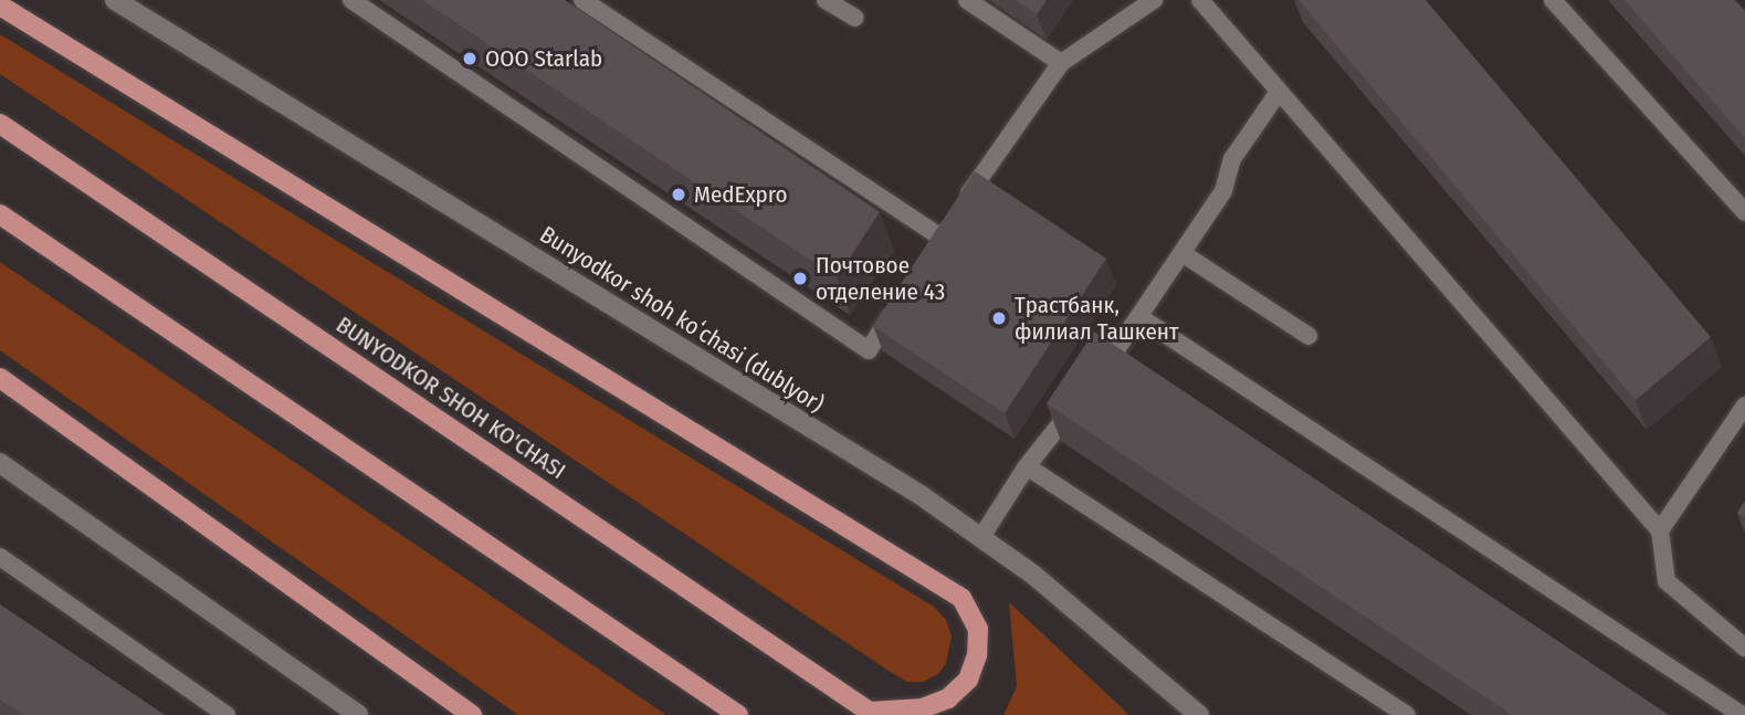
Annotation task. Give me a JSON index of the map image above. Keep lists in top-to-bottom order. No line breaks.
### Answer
{"streets":{"main road":["BUNYODKOR SHOH KO'CHASI"],"street":["Bunyodkor shoh koʻchasi (dublyor)"]},"places":["ООО Starlab","MedExpro","Почтовое отделение 43","Трастбанк, филиал Ташкент"]}
